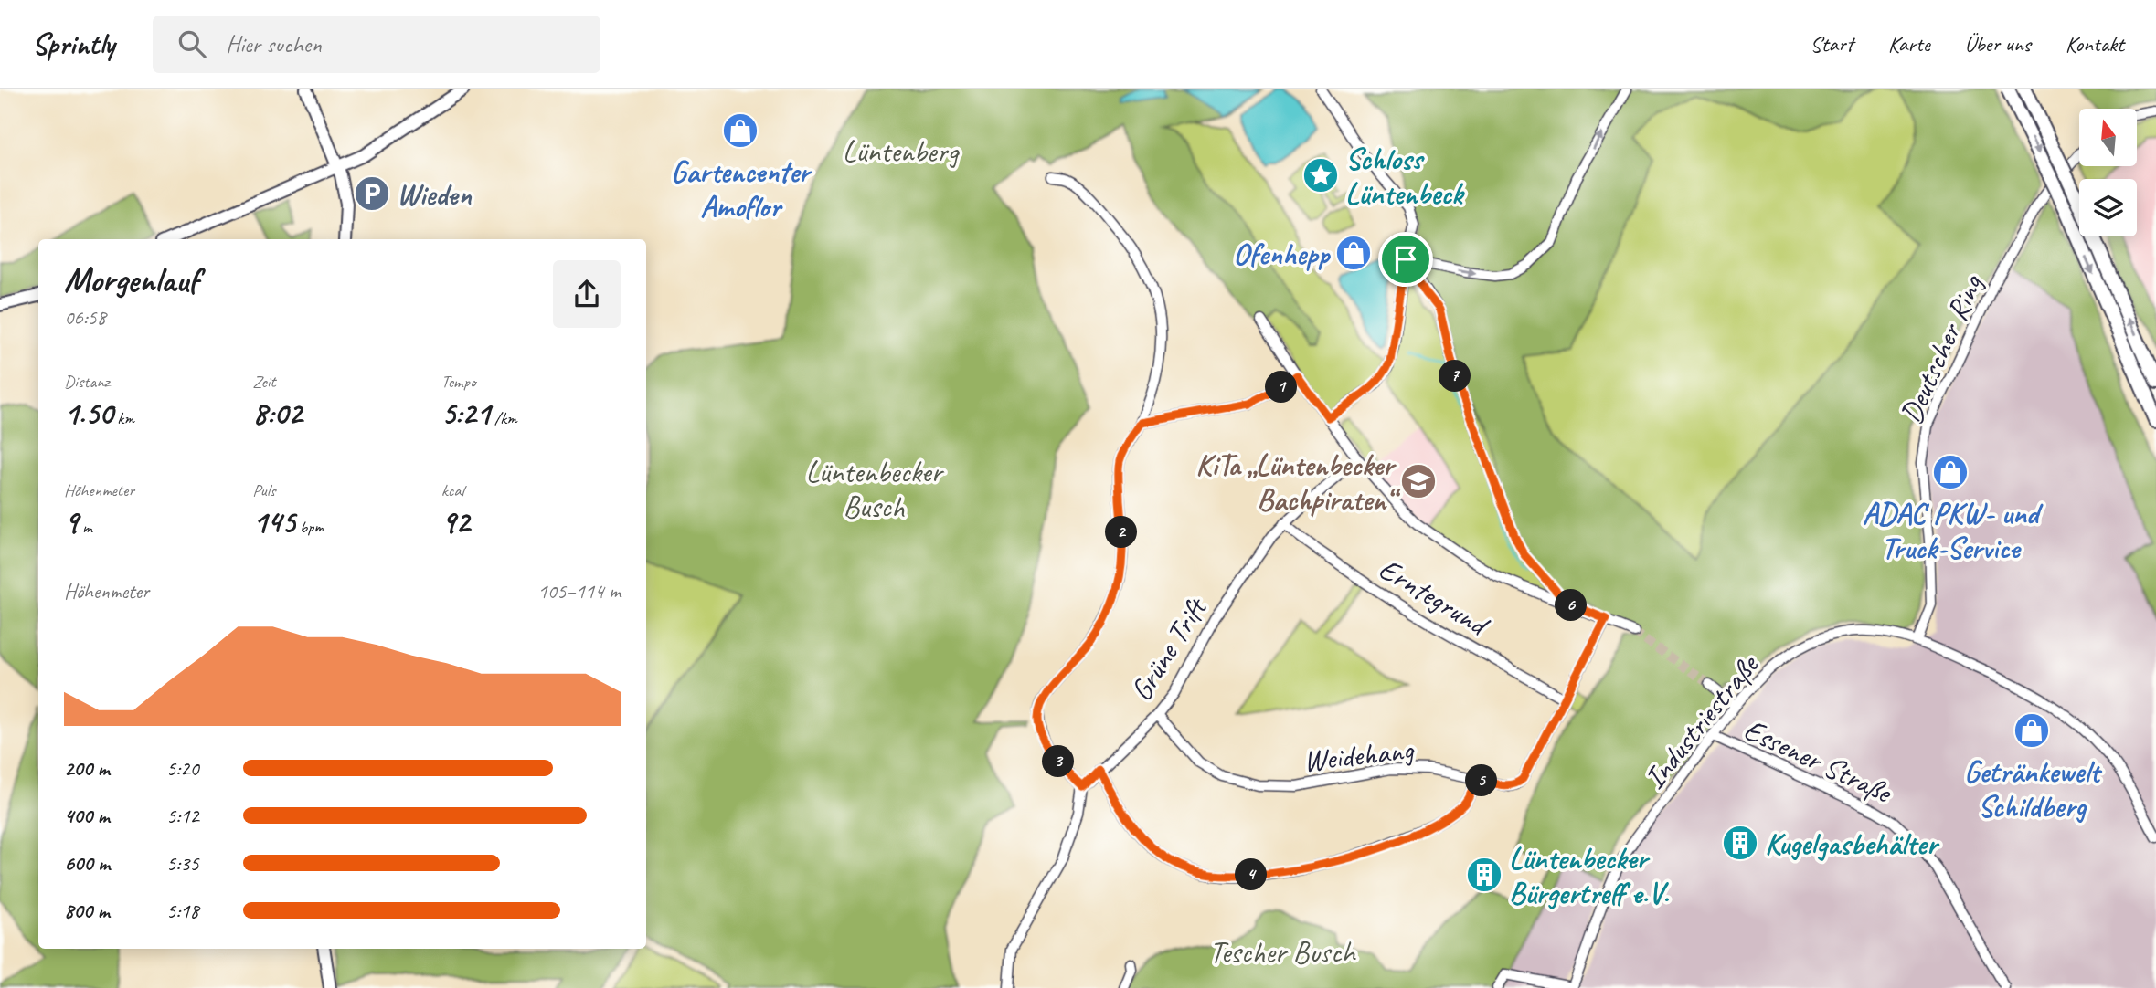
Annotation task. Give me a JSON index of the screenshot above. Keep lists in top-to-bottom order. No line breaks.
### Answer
{"streets":{"street":["Deutscher Ring","Erntegrund","Grüne Trift","Industriestraße","Weidehang","Essener Straße"]},"crossings":[["Deutscher Ring","Industriestraße"],["Erntegrund","Grüne Trift"],["Erntegrund","Weidehang"],["Grüne Trift","Weidehang"],["Industriestraße","Essener Straße"]],"parks":["Lüntenberg","Lüntenbecker Busch","Tescher Busch"],"places":{"shop":["Gartencenter Amoflor","Ofenhepp","ADAC PKW- und Truck-Service","Getränkewelt Schildberg"],"place":["Schloss Lüntenbeck"],"parking":["Wieden"],"school or university":["KiTa „Lüntenbecker Bachpiraten“"],"building":["Kugelgasbehälter","Lüntenbecker Bürgertreff e.V."]},"north":"top","page":{"header":"Sprintly","search":"Hier suchen","nav":["Start","Karte","Über uns","Kontakt"],"heading":["Morgenlauf","06:58"],"stats":[["Distanz","1.50 km"],["Zeit","8:02"],["Tempo","5:21 /km"],["Höhenmeter","9 m"],["Puls","145 bpm"],["kcal","92"]],"pins":["7","1","2","6","3","5","4"],"chart":["Höhenmeter","105–114 m"],"list":[{"name":"200 m","note":"5:20"},{"name":"400 m","note":"5:12"},{"name":"600 m","note":"5:35"},{"name":"800 m","note":"5:18"}]}}
